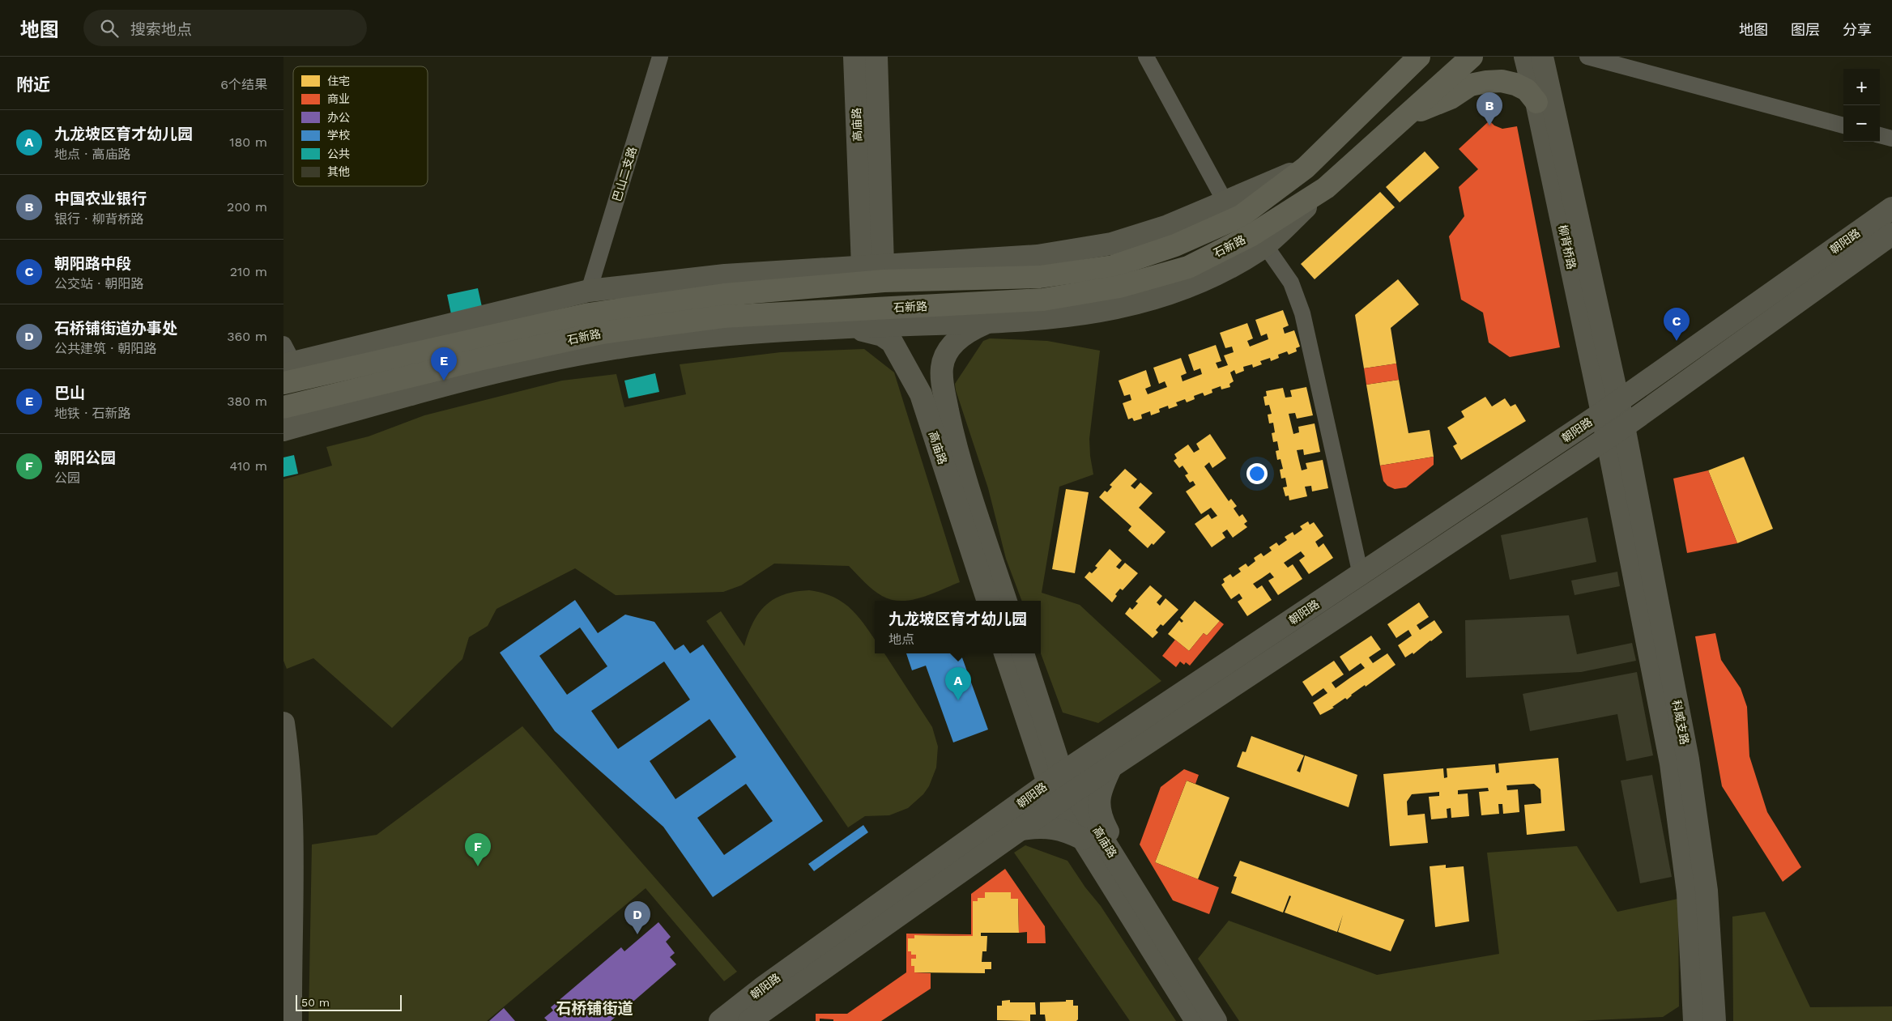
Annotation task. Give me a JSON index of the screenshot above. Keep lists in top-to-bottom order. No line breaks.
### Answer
{"streets":{"main road":["石新路"],"street":["高庙路","巴山二支路","朝阳路","柳背桥路","科威支路"]},"crossings":[["高庙路","朝阳路"],["朝阳路","柳背桥路"],["朝阳路","科威支路"],["柳背桥路","科威支路"]],"districts":["石桥铺街道"],"legend":["住宅","商业","办公","学校","公共","其他"],"scale_bar":"50 m","page":{"header":"地图","search":"搜索地点","nav":["地图","图层","分享"],"heading":["附近","6个结果"],"map_buttons":["+","−"],"pins":["B","C","E","A","F","D"],"list":[{"mark":"A","name":"九龙坡区育才幼儿园","note":"地点 · 高庙路","value":"180 m"},{"mark":"B","name":"中国农业银行","note":"银行 · 柳背桥路","value":"200 m"},{"mark":"C","name":"朝阳路中段","note":"公交站 · 朝阳路","value":"210 m"},{"mark":"D","name":"石桥铺街道办事处","note":"公共建筑 · 朝阳路","value":"360 m"},{"mark":"E","name":"巴山","note":"地铁 · 石新路","value":"380 m"},{"mark":"F","name":"朝阳公园","note":"公园","value":"410 m"}],"popup":["九龙坡区育才幼儿园","地点"],"scale":"50 m"}}
